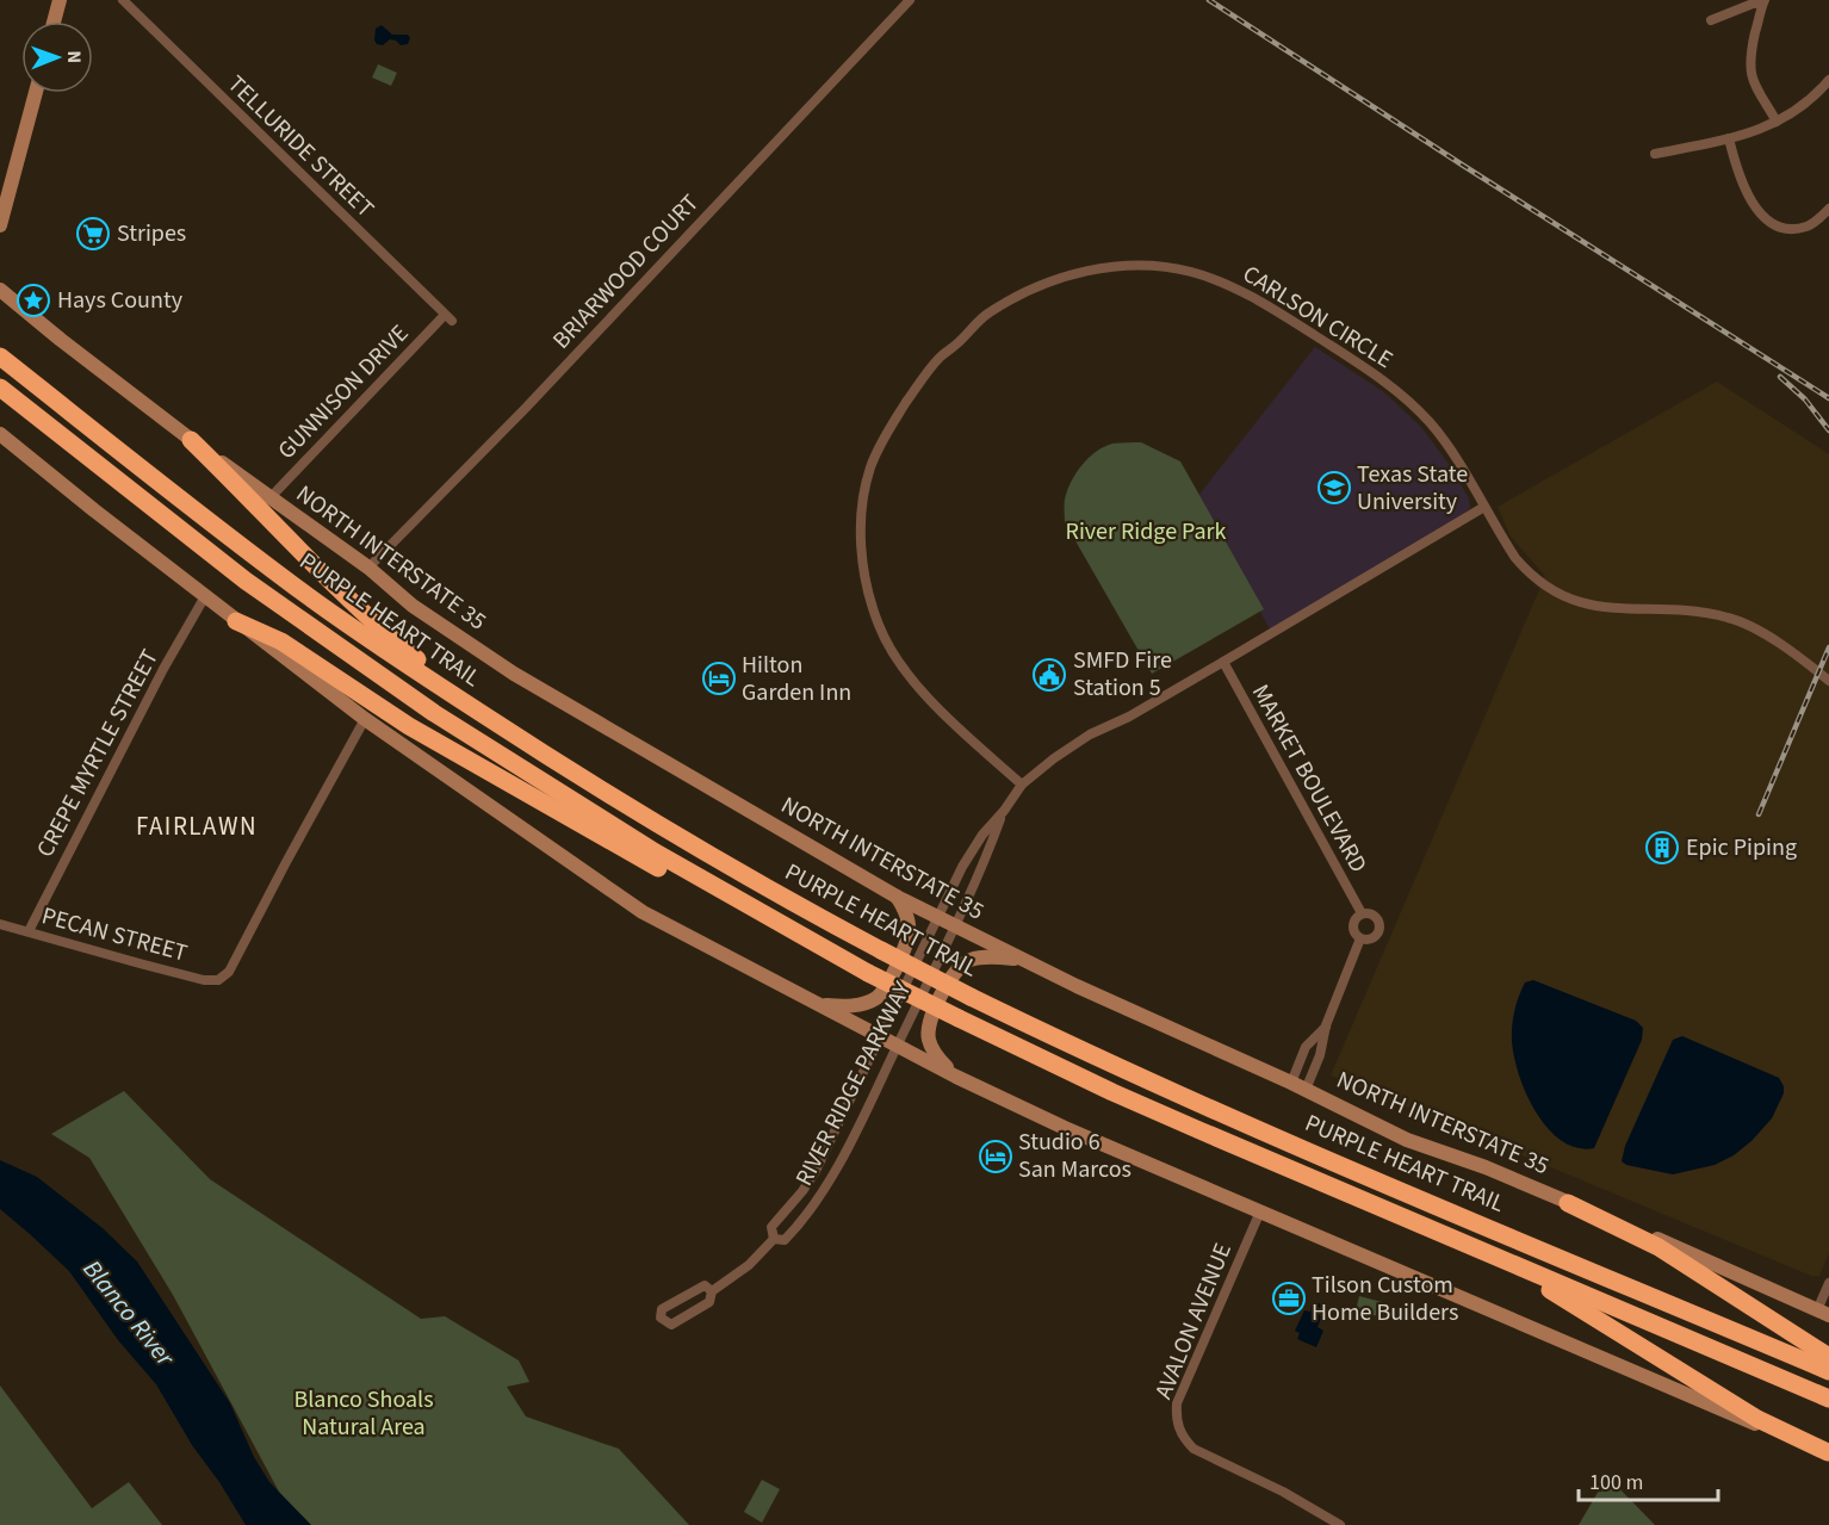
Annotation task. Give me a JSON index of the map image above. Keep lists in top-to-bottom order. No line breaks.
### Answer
{"streets":{"highway":["PURPLE HEART TRAIL"],"main road":["NORTH INTERSTATE 35"],"street":["TELLURIDE STREET","BRIARWOOD COURT","CARLSON CIRCLE","GUNNISON DRIVE","CREPE MYRTLE STREET","MARKET BOULEVARD","PECAN STREET","RIVER RIDGE PARKWAY","AVALON AVENUE"]},"crossings":[["TELLURIDE STREET","GUNNISON DRIVE"],["BRIARWOOD COURT","NORTH INTERSTATE 35"],["CARLSON CIRCLE","RIVER RIDGE PARKWAY"],["GUNNISON DRIVE","NORTH INTERSTATE 35"],["NORTH INTERSTATE 35","MARKET BOULEVARD"],["NORTH INTERSTATE 35","RIVER RIDGE PARKWAY"],["CREPE MYRTLE STREET","PECAN STREET"],["MARKET BOULEVARD","RIVER RIDGE PARKWAY"]],"districts":["FAIRLAWN"],"water":["Blanco River"],"parks":["River Ridge Park","Blanco Shoals Natural Area"],"places":{"supermarket":["Stripes"],"place":["Hays County"],"school or university":["Texas State University"],"public building":["SMFD Fire Station 5"],"hotel":["Hilton Garden Inn","Studio 6 San Marcos"],"building":["Epic Piping"],"office":["Tilson Custom Home Builders"]},"scale_bar":"100 m","north":"right"}
